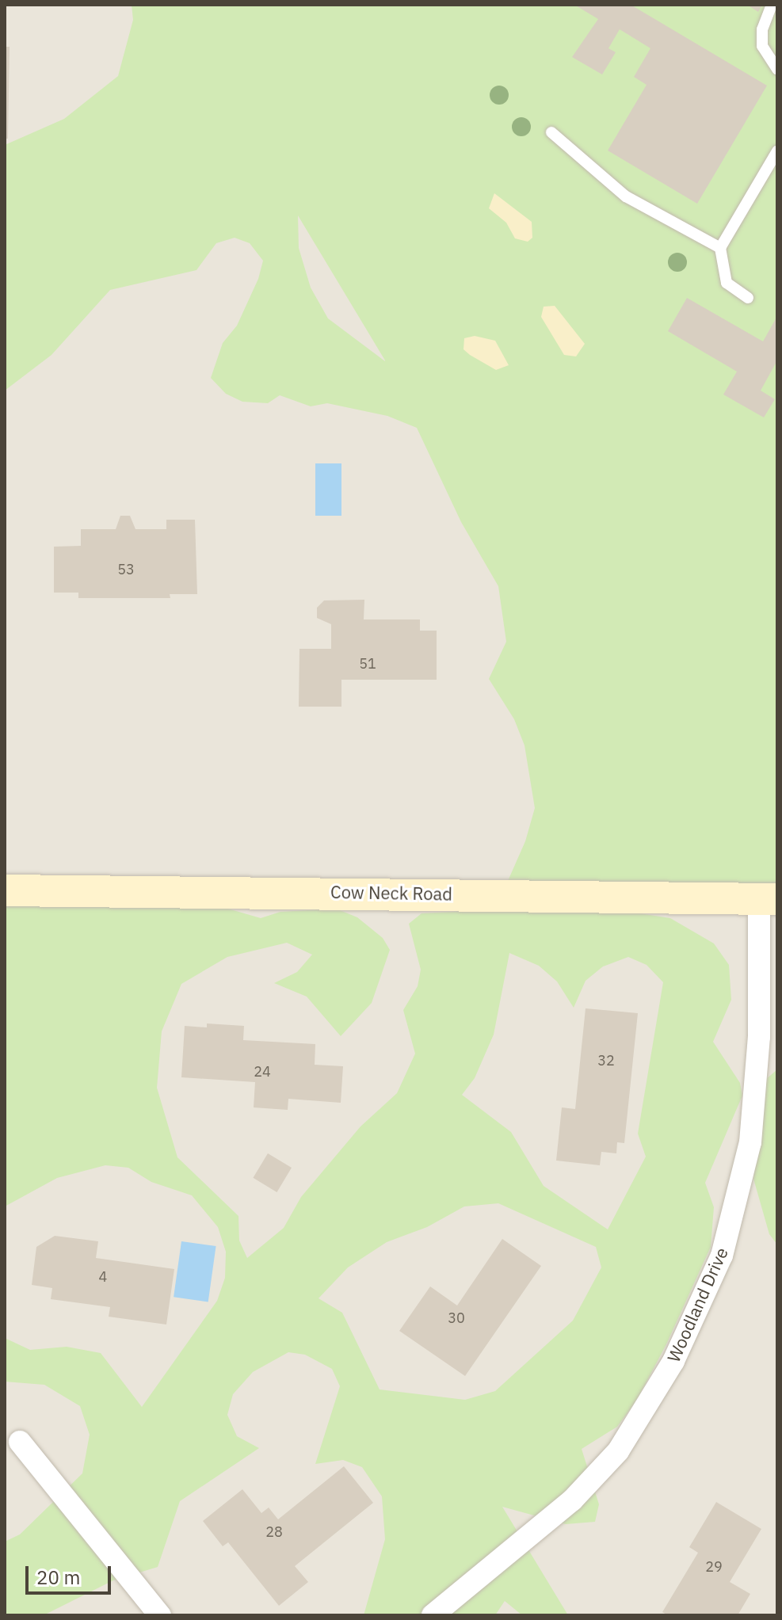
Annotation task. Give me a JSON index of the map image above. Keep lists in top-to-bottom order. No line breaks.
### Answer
{"streets":{"main road":["Cow Neck Road"],"street":["Woodland Drive"]},"crossings":[["Cow Neck Road","Woodland Drive"]],"house_numbers":["53","51","32","24","4","30","28","29"],"scale_bar":"20 m"}
